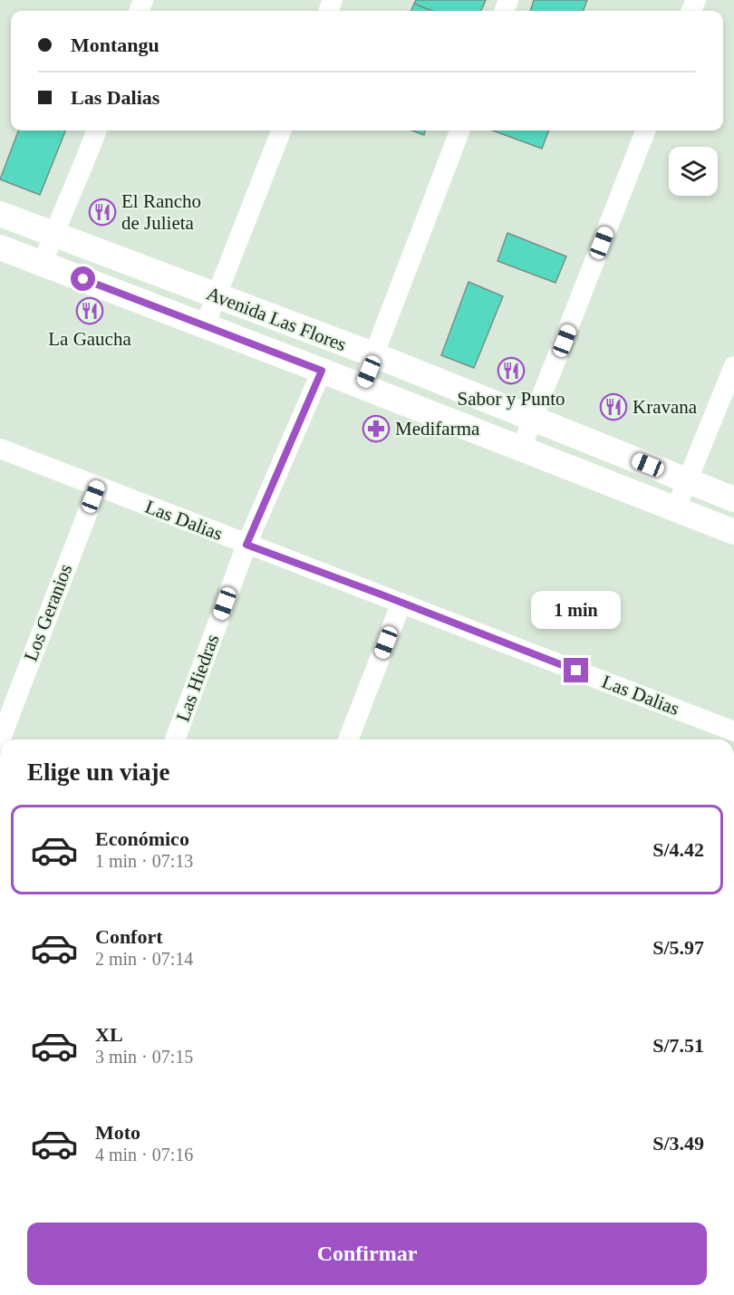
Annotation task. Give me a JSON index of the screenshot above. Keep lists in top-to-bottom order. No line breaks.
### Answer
{"streets":{"street":["Avenida Las Flores","Las Dalias","Los Geranios","Las Hiedras"]},"crossings":[["Avenida Las Flores","Las Hiedras"],["Las Dalias","Los Geranios"],["Las Dalias","Las Hiedras"]],"places":{"restaurant":["El Rancho de Julieta","La Gaucha","Sabor y Punto","Kravana"],"pharmacy":["Medifarma"]},"page":{"banner":["Montangu","Las Dalias"],"bubble":"1 min","heading":"Elige un viaje","list":[{"name":"Económico","note":"1 min · 07:13","value":"S/4.42"},{"name":"Confort","note":"2 min · 07:14","value":"S/5.97"},{"name":"XL","note":"3 min · 07:15","value":"S/7.51"},{"name":"Moto","note":"4 min · 07:16","value":"S/3.49"}],"buttons":"Confirmar"}}
